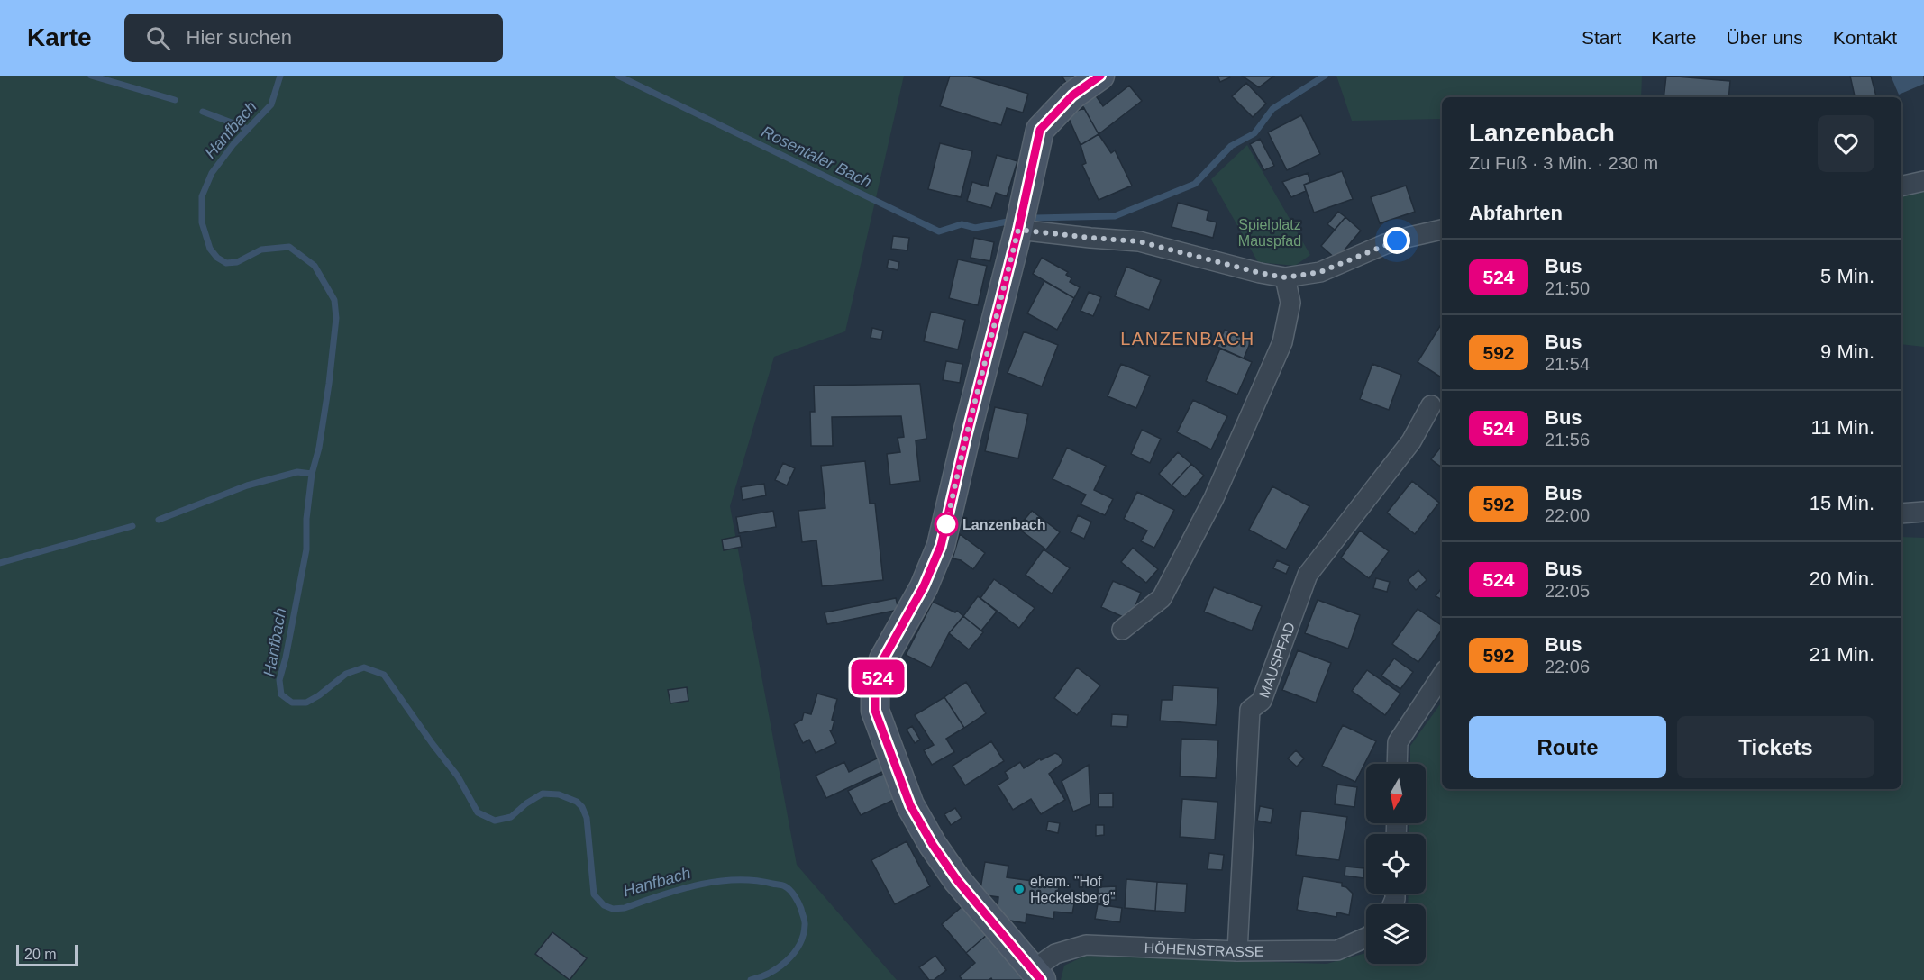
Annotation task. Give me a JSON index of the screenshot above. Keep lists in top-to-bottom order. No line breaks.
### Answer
{"streets":{"street":["MAUSPFAD","HÖHENSTRASSE"]},"crossings":[["MAUSPFAD","HÖHENSTRASSE"]],"districts":["LANZENBACH"],"water":["Hanfbach","Rosentaler Bach"],"parks":["Spielplatz Mauspfad"],"places":["Lanzenbach","ehem. \"Hof Heckelsberg\""],"lines":["bus line 524"],"scale_bar":"20 m","north":"bottom","page":{"header":"Karte","search":"Hier suchen","nav":["Start","Karte","Über uns","Kontakt"],"on_map":"524","heading":[["Lanzenbach","Zu Fuß · 3 Min. · 230 m"],"Abfahrten"],"list":[{"mark":"524","name":"Bus","note":"21:50","value":"5 Min."},{"mark":"592","name":"Bus","note":"21:54","value":"9 Min."},{"mark":"524","name":"Bus","note":"21:56","value":"11 Min."},{"mark":"592","name":"Bus","note":"22:00","value":"15 Min."},{"mark":"524","name":"Bus","note":"22:05","value":"20 Min."},{"mark":"592","name":"Bus","note":"22:06","value":"21 Min."}],"buttons":["Route","Tickets"],"scale":"20 m"}}
